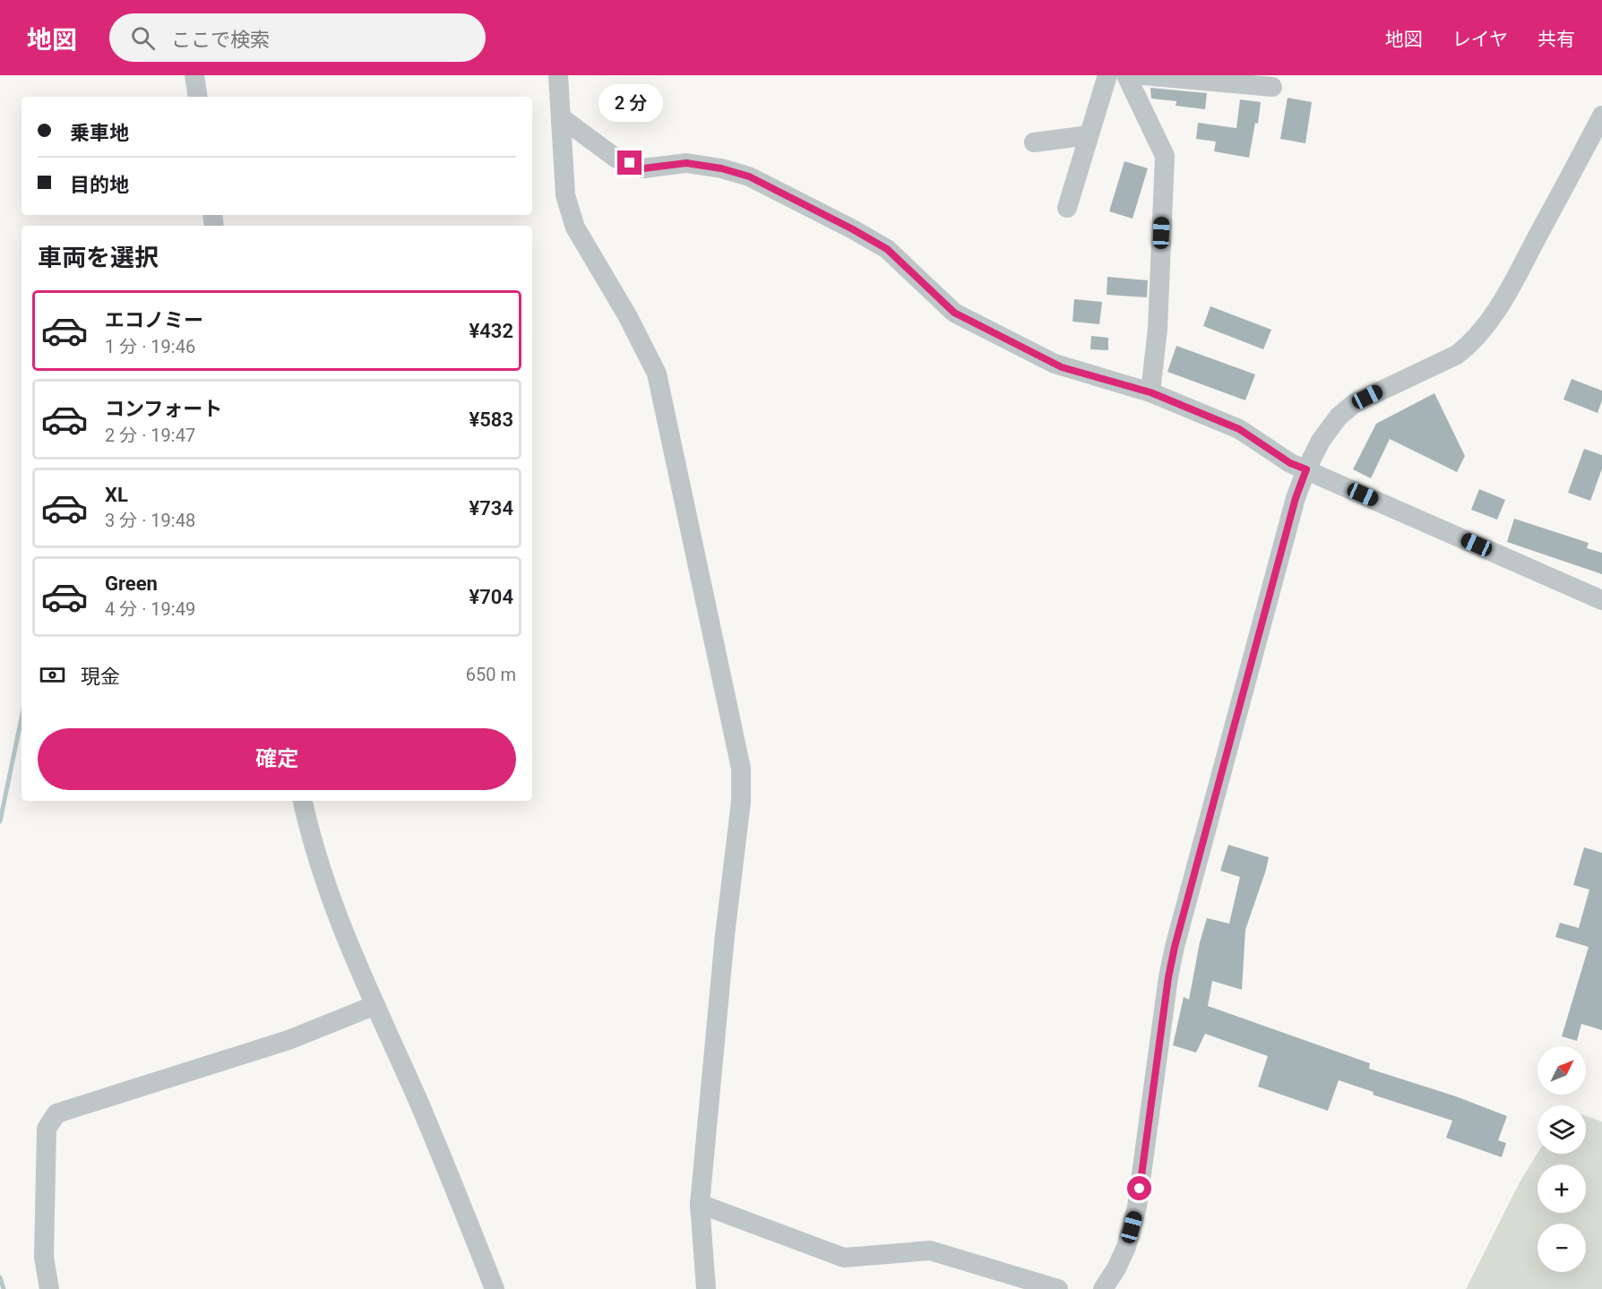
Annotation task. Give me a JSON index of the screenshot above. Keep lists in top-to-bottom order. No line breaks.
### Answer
{"north":"top right","page":{"header":"地図","search":"ここで検索","nav":["地図","レイヤ","共有"],"bubble":"2 分","banner":["乗車地","目的地"],"heading":"車両を選択","list":[{"name":"エコノミー","note":"1 分 · 19:46","value":"¥432"},{"name":"コンフォート","note":"2 分 · 19:47","value":"¥583"},{"name":"XL","note":"3 分 · 19:48","value":"¥734"},{"name":"Green","note":"4 分 · 19:49","value":"¥704"}],"pay":["現金","650 m"],"buttons":"確定","map_buttons":["+","−"]}}
